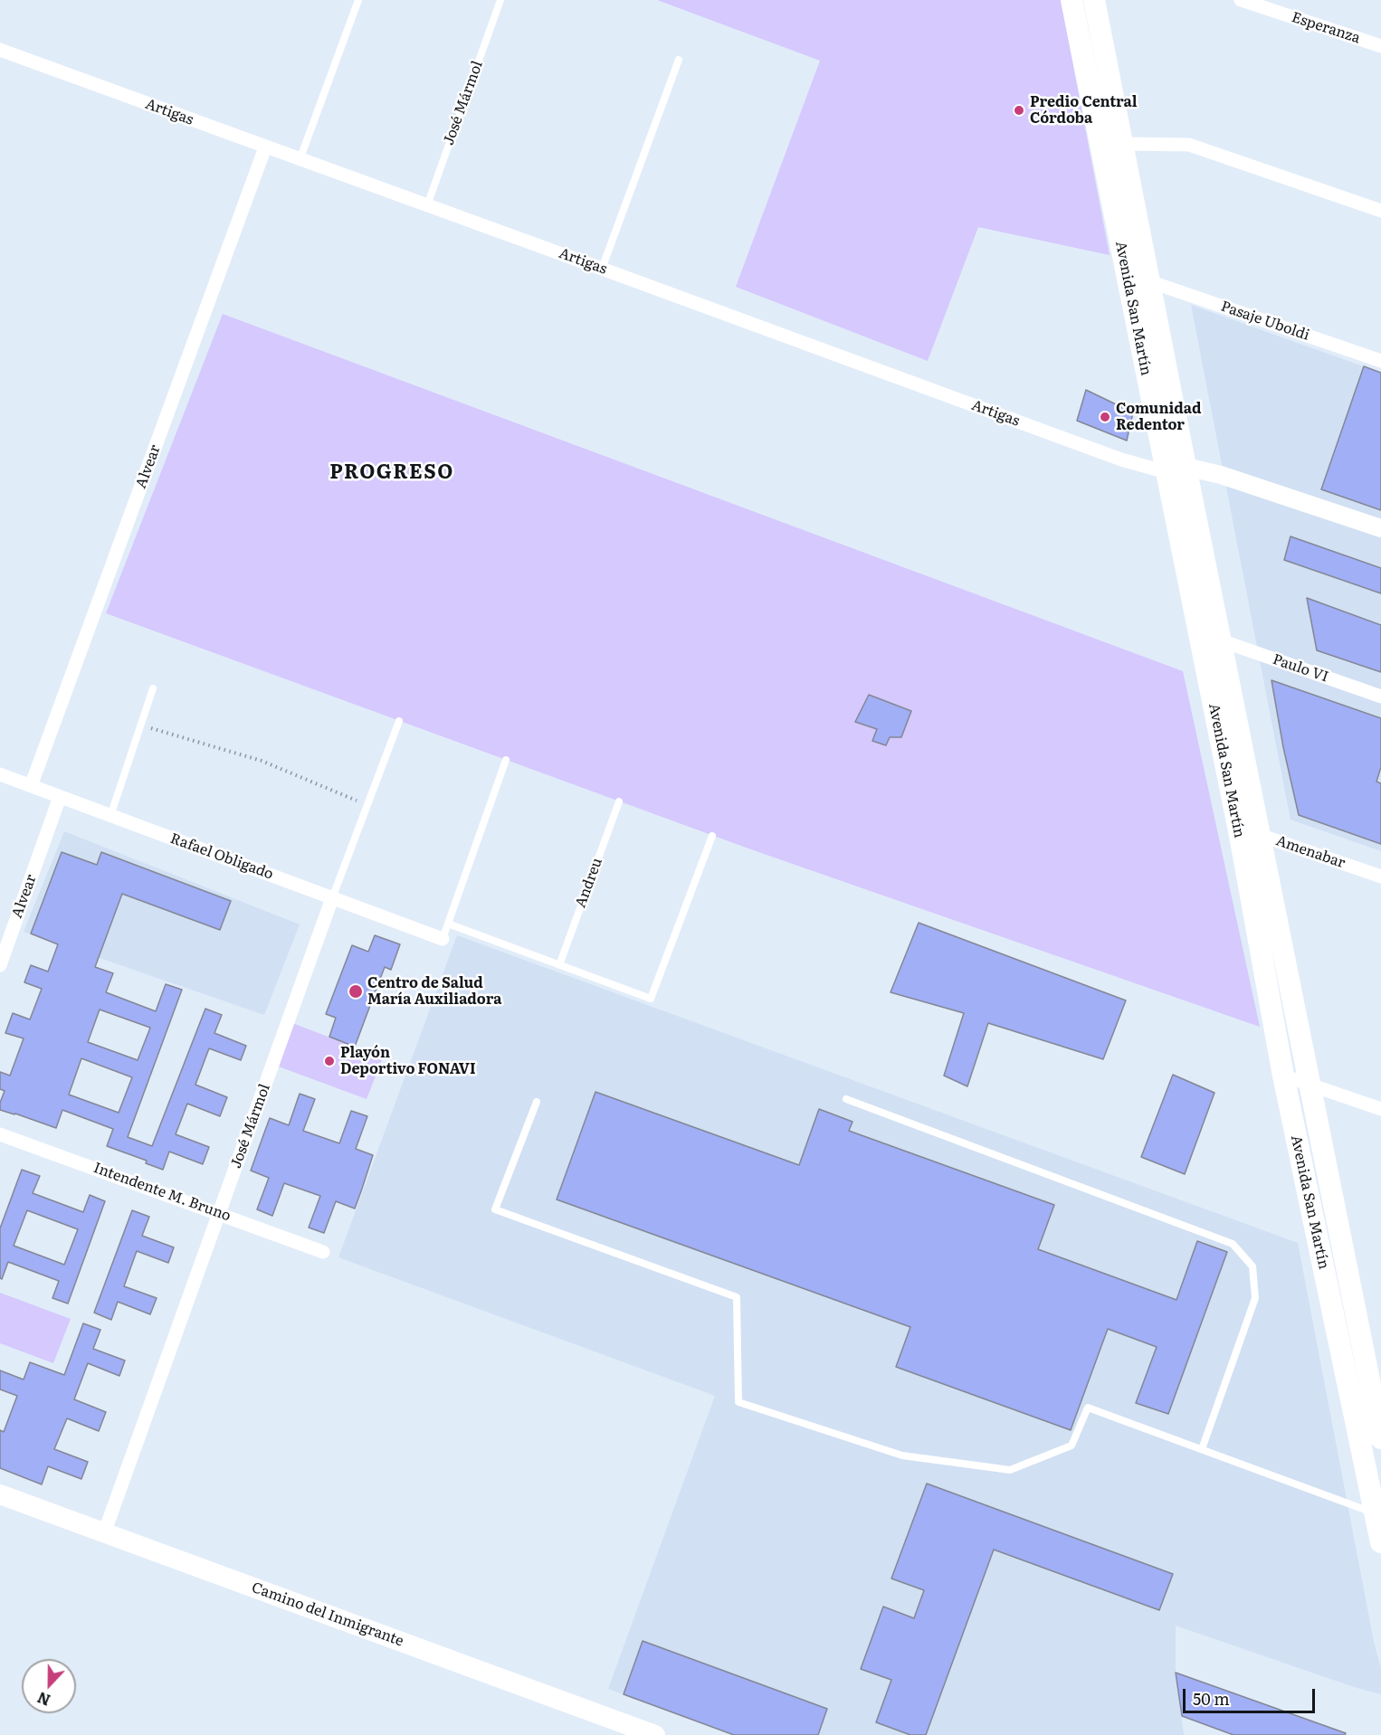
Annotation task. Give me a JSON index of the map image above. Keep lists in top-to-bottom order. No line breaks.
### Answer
{"streets":{"main road":["Avenida San Martín","Camino del Inmigrante"],"street":["Esperanza","José Mármol","Artigas","Pasaje Uboldi","Alvear","Paulo VI","Amenabar","Rafael Obligado","Intendente M. Bruno"],"lane":["Andreu"]},"crossings":[["José Mármol","Artigas"],["José Mármol","Rafael Obligado"],["José Mármol","Intendente M. Bruno"],["José Mármol","Camino del Inmigrante"],["Artigas","Avenida San Martín"],["Artigas","Alvear"],["Avenida San Martín","Pasaje Uboldi"],["Avenida San Martín","Paulo VI"],["Avenida San Martín","Amenabar"],["Alvear","Rafael Obligado"]],"districts":["PROGRESO"],"places":["Predio Central Córdoba","Comunidad Redentor","Centro de Salud María Auxiliadora","Playón Deportivo FONAVI"],"scale_bar":"50 m","north":"bottom"}
